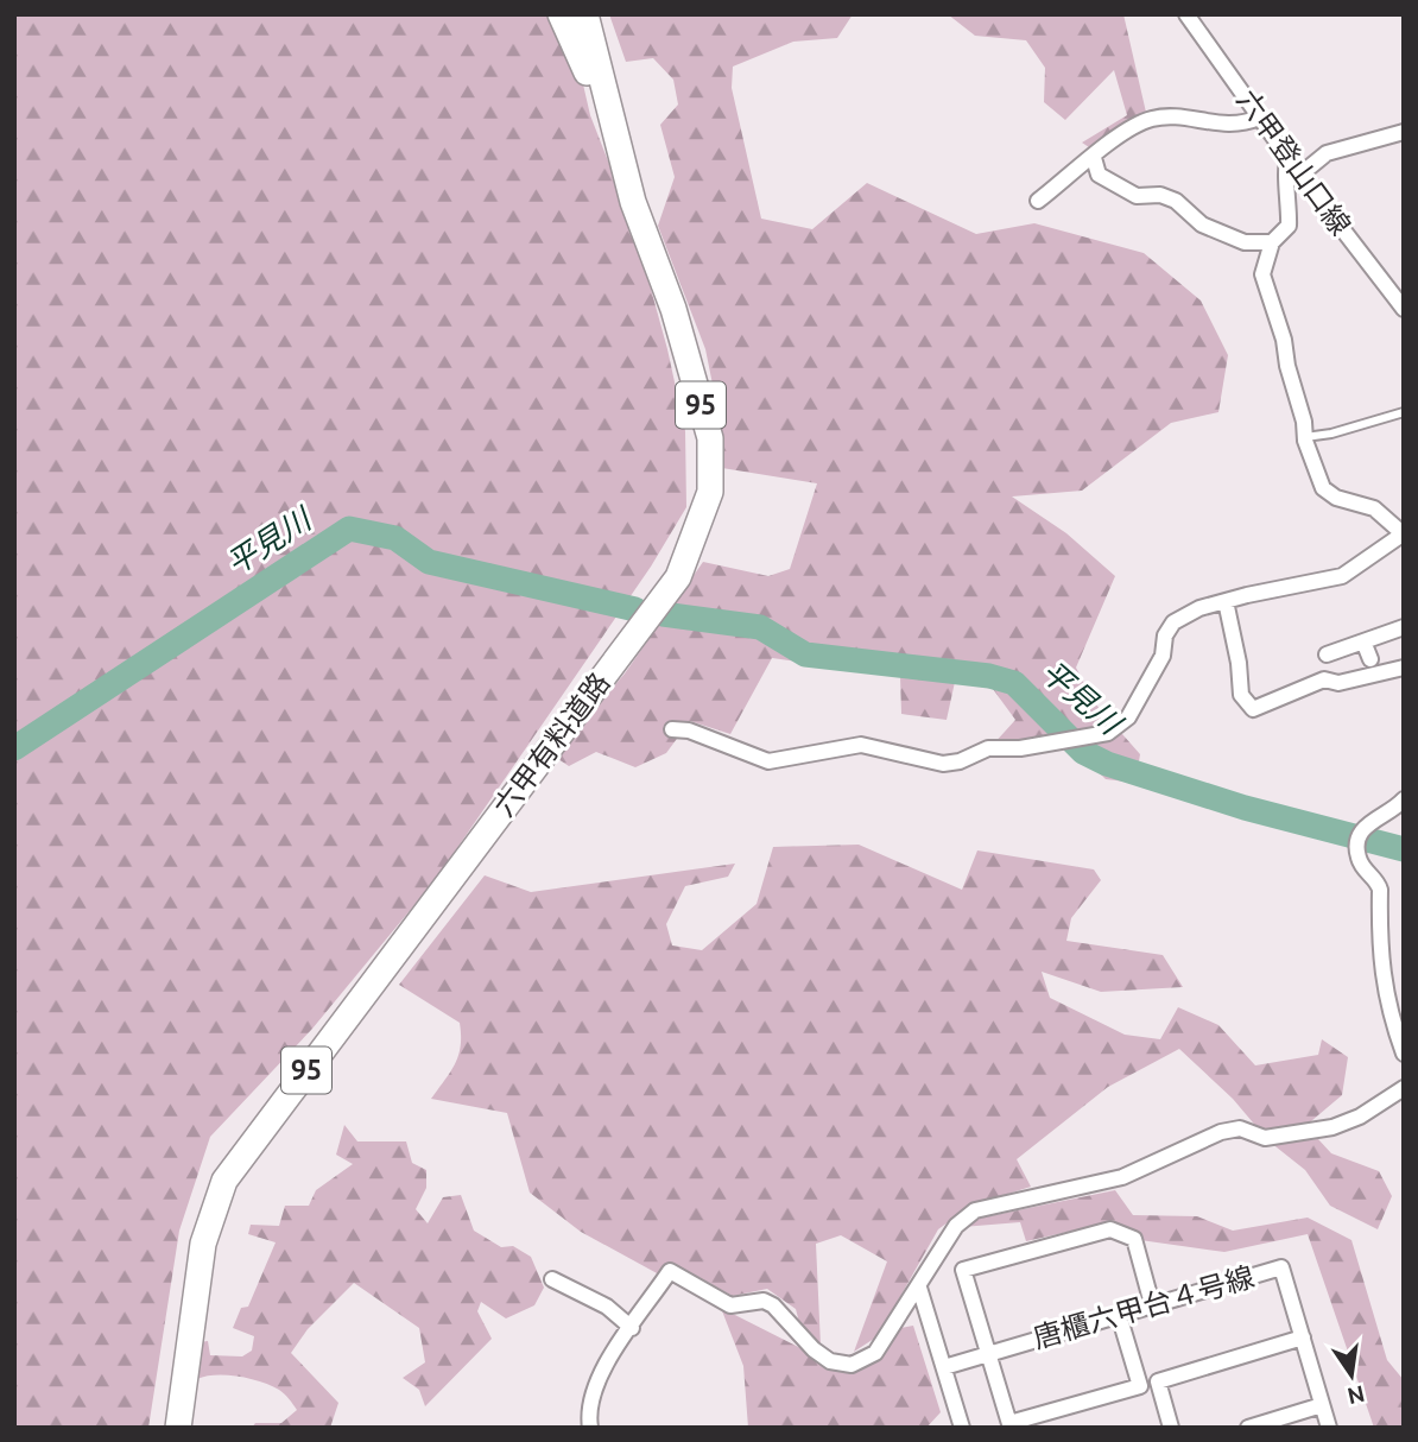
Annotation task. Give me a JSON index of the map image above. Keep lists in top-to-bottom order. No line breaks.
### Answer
{"streets":{"main road":["95","六甲有料道路"],"street":["六甲登山口線","唐櫃六甲台４号線"]},"crossings":[["95","六甲有料道路"]],"water":["平見川"],"north":"bottom"}
